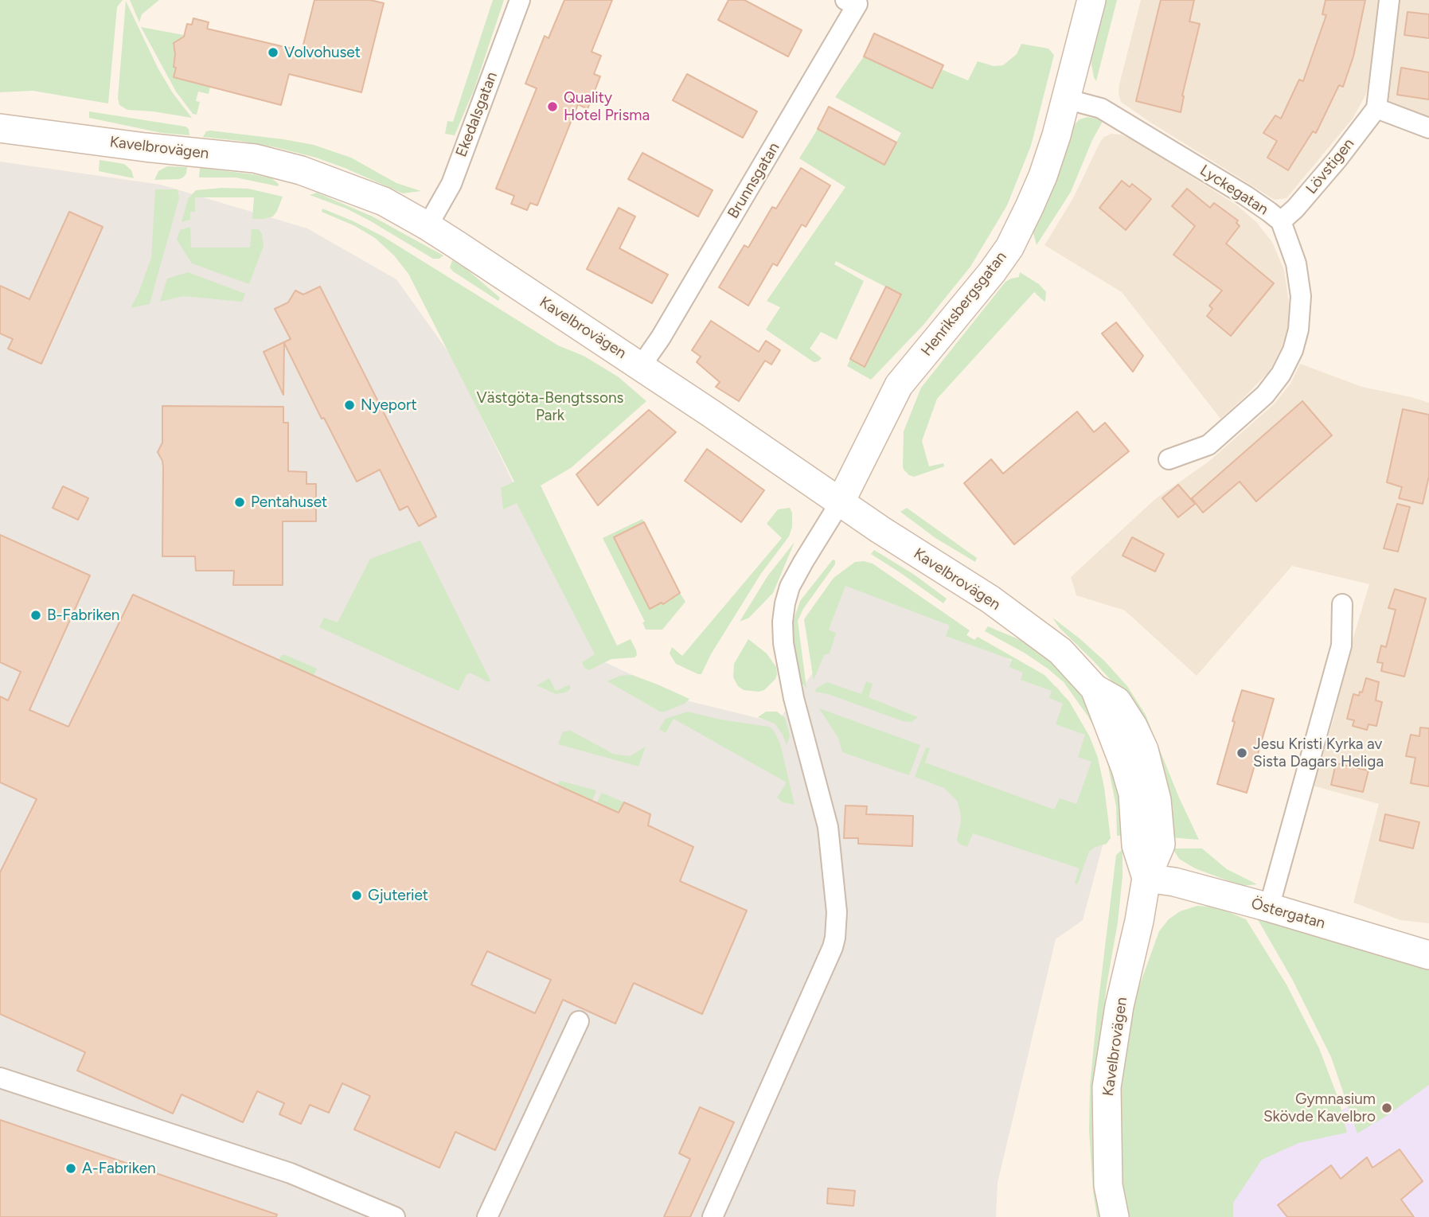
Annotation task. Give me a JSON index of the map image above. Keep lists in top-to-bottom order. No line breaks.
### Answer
{"streets":{"main road":["Kavelbrovägen","Henriksbergsgatan","Östergatan"],"street":["Ekedalsgatan","Lövstigen","Brunnsgatan","Lyckegatan"]},"crossings":[["Ekedalsgatan","Kavelbrovägen"],["Kavelbrovägen","Brunnsgatan"],["Kavelbrovägen","Henriksbergsgatan"],["Kavelbrovägen","Östergatan"],["Lövstigen","Lyckegatan"],["Lyckegatan","Henriksbergsgatan"]],"parks":["Västgöta-Bengtssons Park"],"places":["Volvohuset","Quality Hotel Prisma","Nyeport","Pentahuset","B-Fabriken","Jesu Kristi Kyrka av Sista Dagars Heliga","Gjuteriet","Gymnasium Skövde Kavelbro","A-Fabriken"]}
